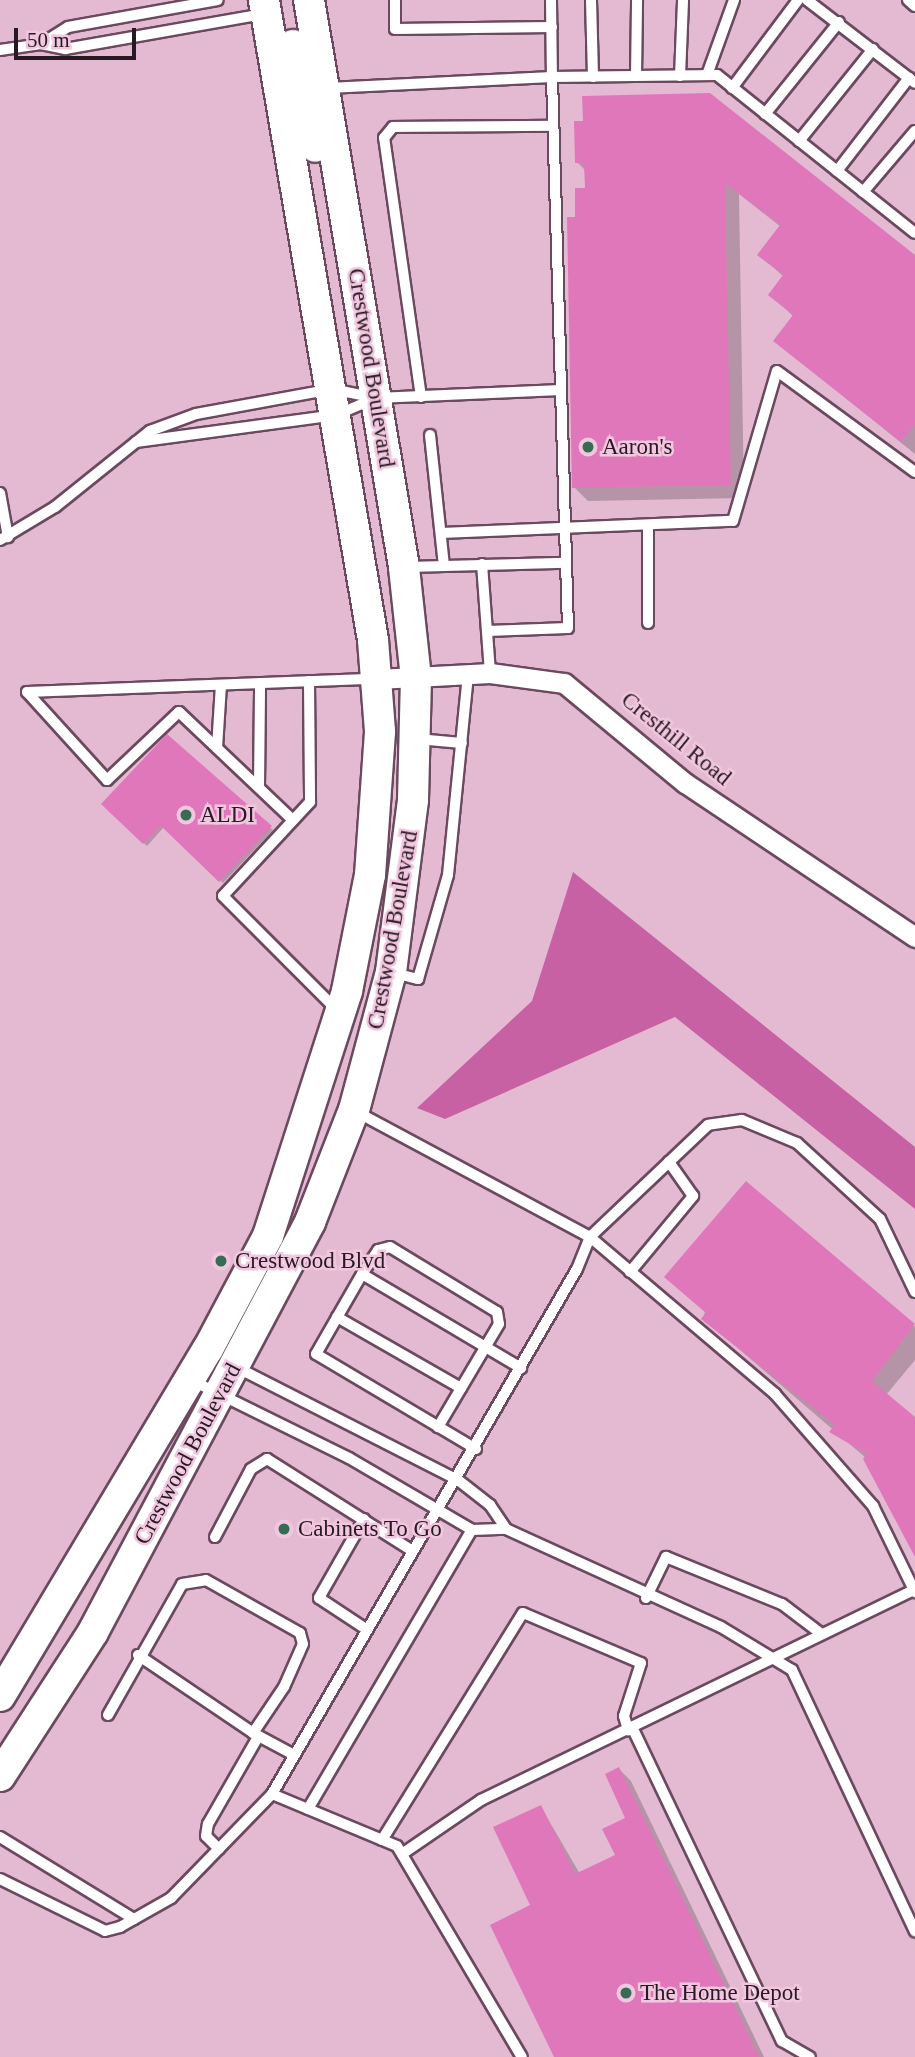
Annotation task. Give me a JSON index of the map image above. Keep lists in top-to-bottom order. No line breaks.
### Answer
{"streets":{"main road":["Crestwood Boulevard"],"street":["Cresthill Road"]},"crossings":[["Crestwood Boulevard","Cresthill Road"]],"places":["Aaron's","ALDI","Crestwood Blvd","Cabinets To Go","The Home Depot"],"scale_bar":"50 m"}
